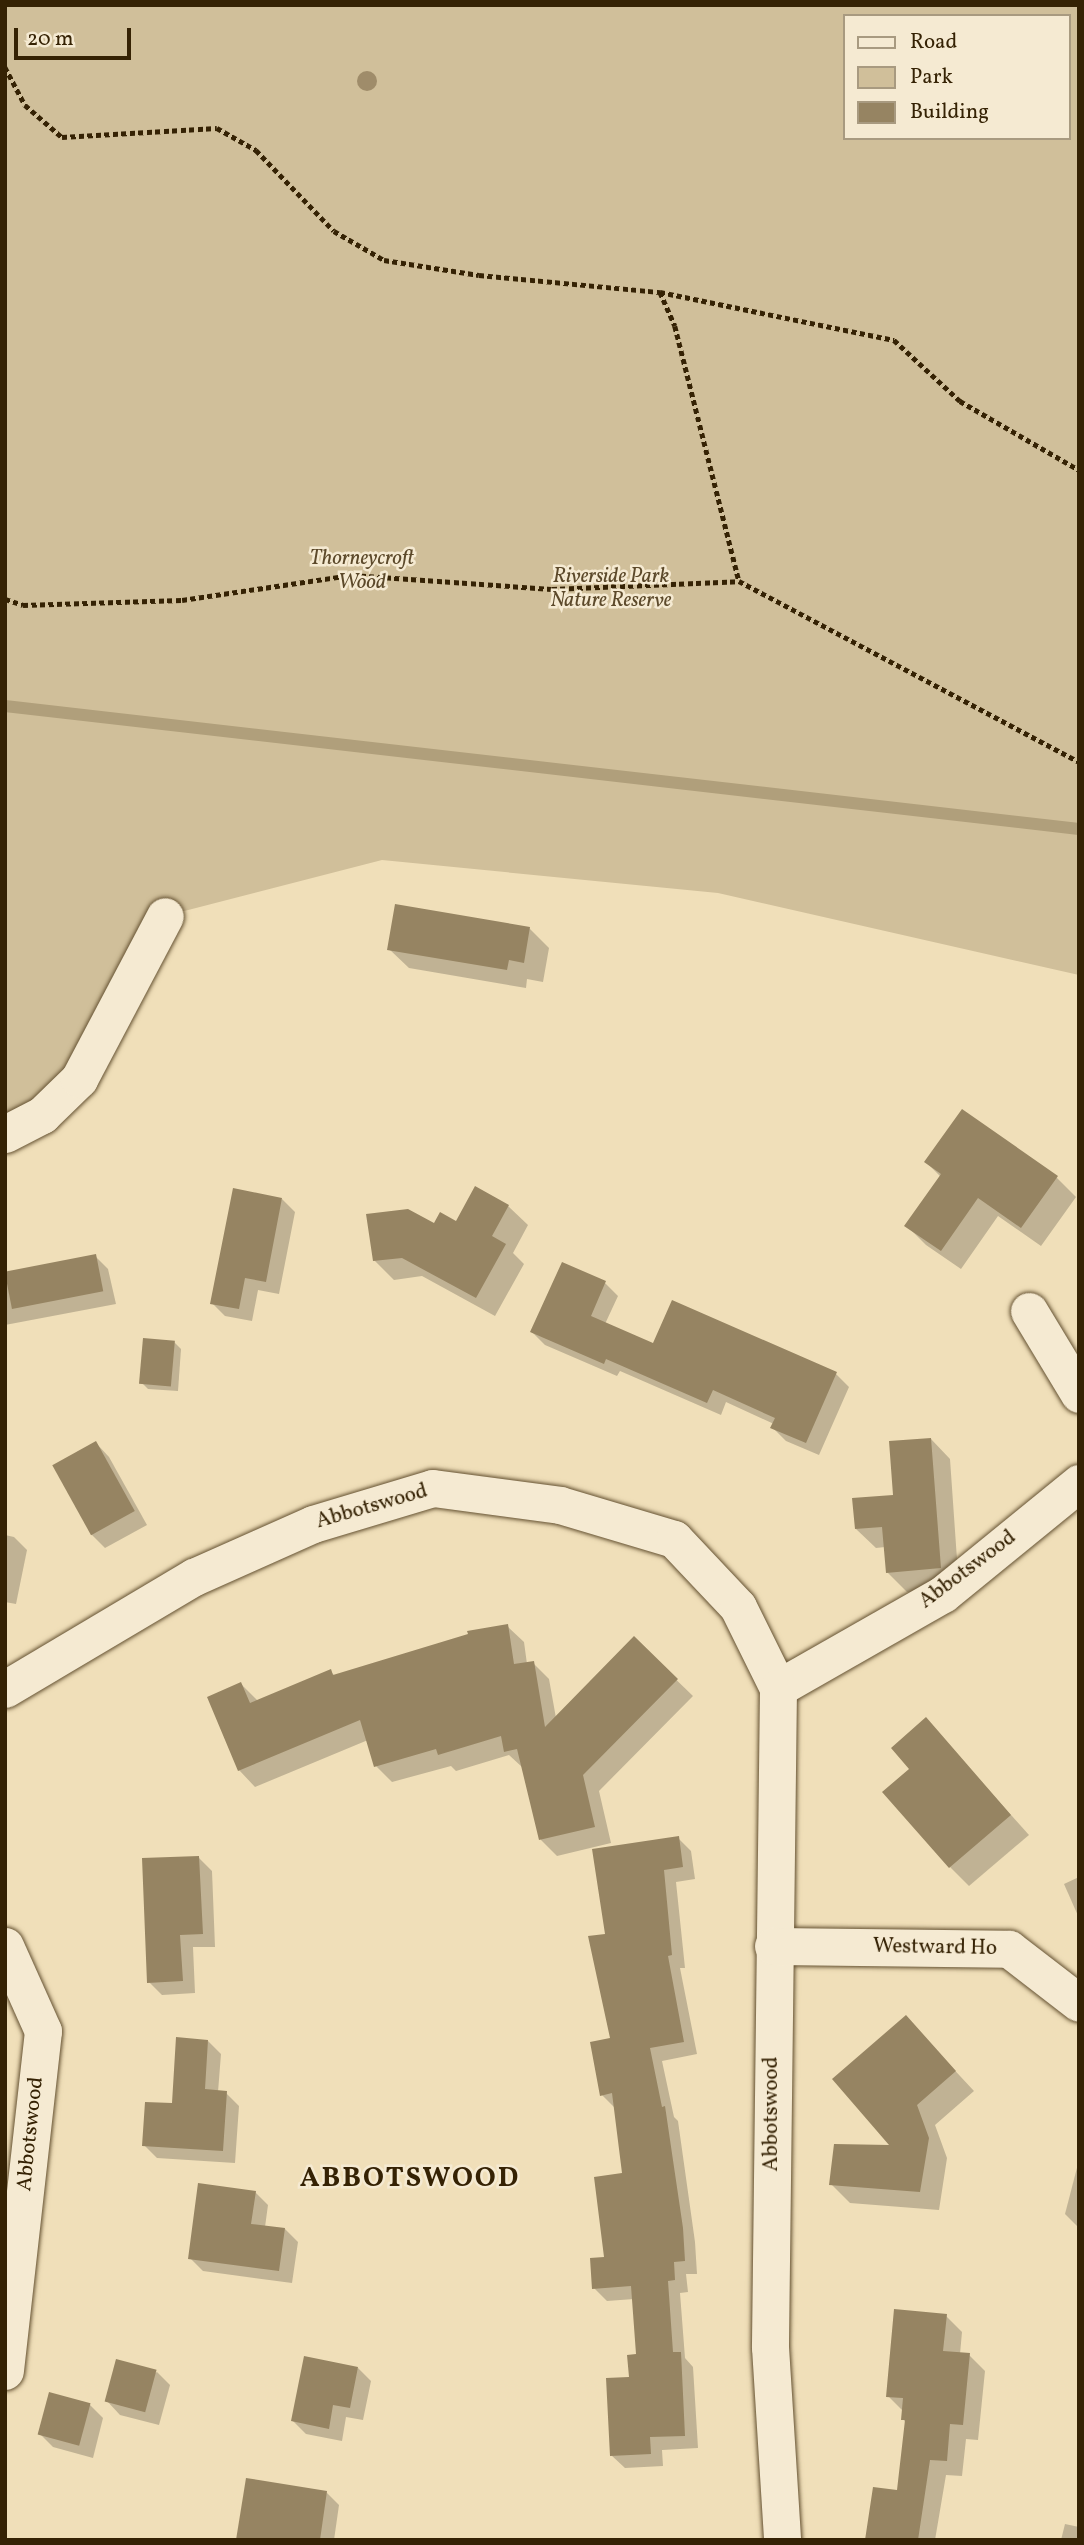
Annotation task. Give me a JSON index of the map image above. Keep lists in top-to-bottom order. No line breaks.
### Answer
{"streets":{"street":["Abbotswood","Westward Ho"]},"crossings":[["Abbotswood","Westward Ho"]],"districts":["ABBOTSWOOD"],"parks":["Thorneycroft Wood","Riverside Park Nature Reserve"],"legend":["Road","Park","Building"],"scale_bar":"20 m"}
